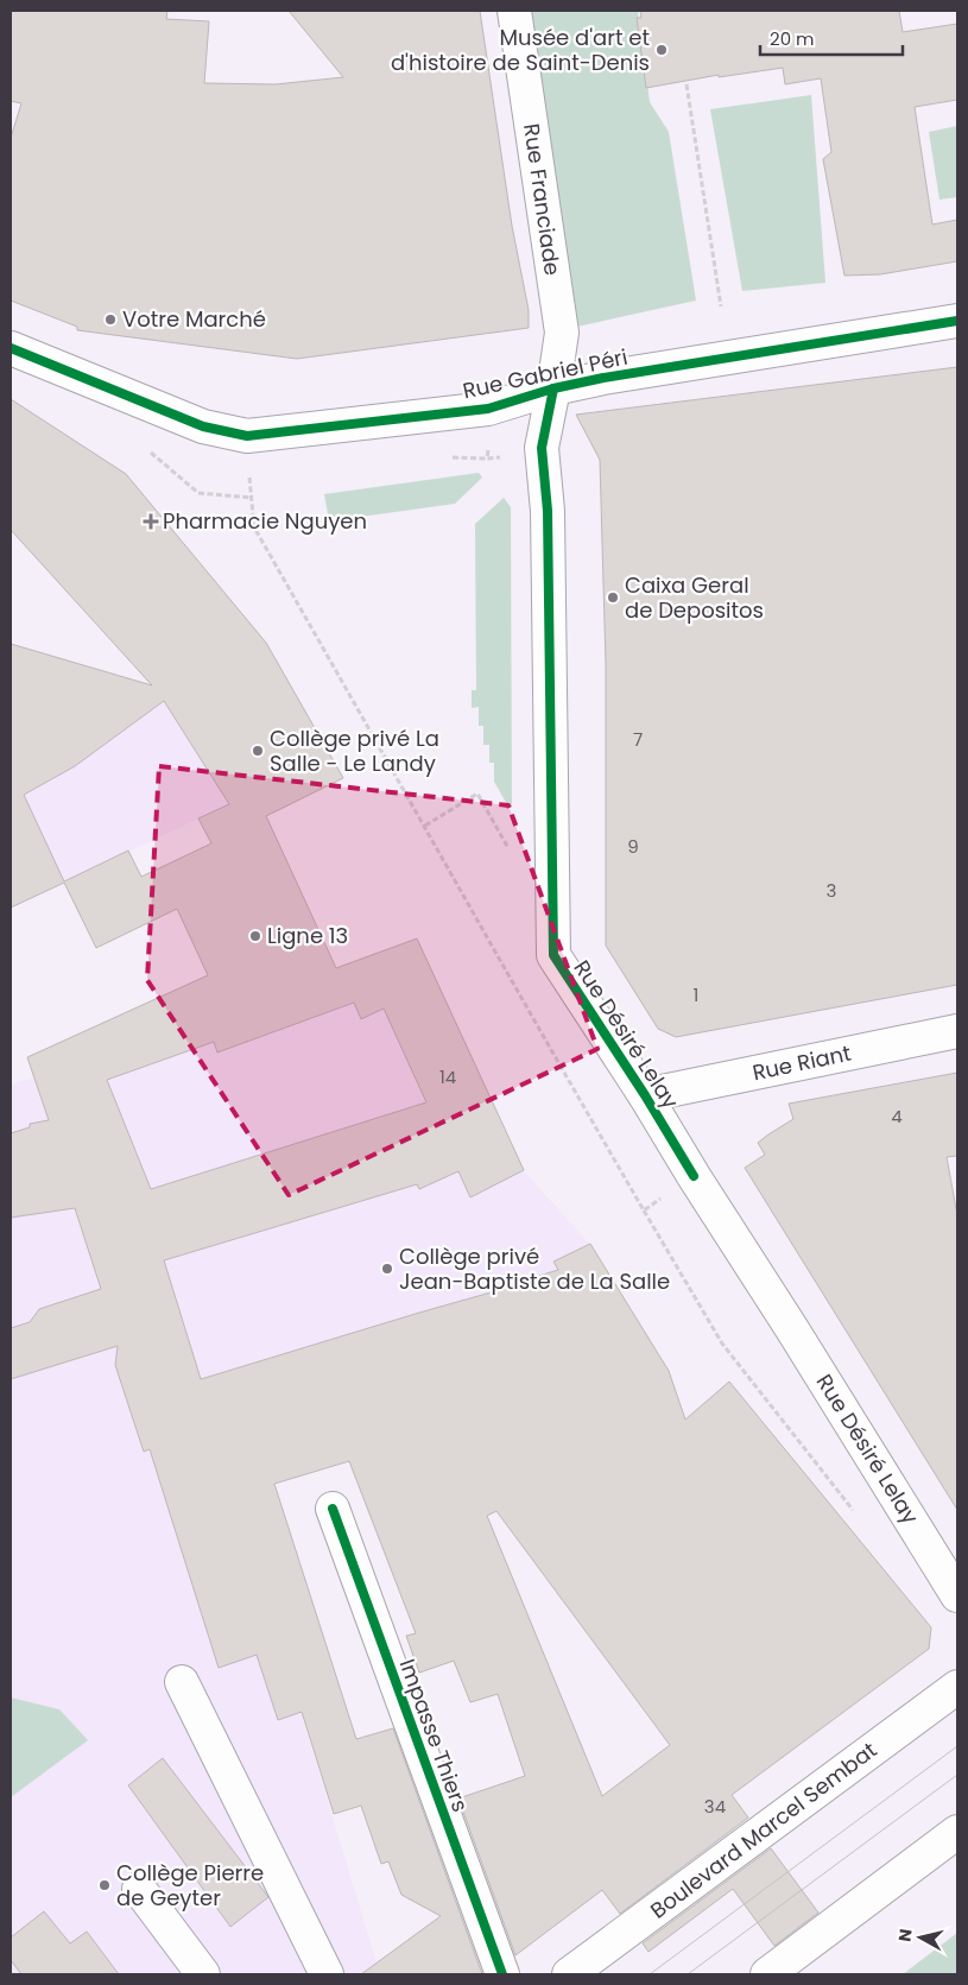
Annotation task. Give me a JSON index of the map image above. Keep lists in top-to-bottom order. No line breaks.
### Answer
{"streets":{"street":["Rue Franciade","Rue Gabriel Péri","Rue Désiré Lelay","Rue Riant","Impasse Thiers","Boulevard Marcel Sembat"]},"crossings":[["Rue Franciade","Rue Gabriel Péri"],["Rue Franciade","Rue Désiré Lelay"],["Rue Désiré Lelay","Rue Riant"]],"places":{"other":["Musée d'art et d'histoire de Saint-Denis","Votre Marché","Caixa Geral de Depositos","Collège privé La Salle - Le Landy","Ligne 13","Collège privé Jean-Baptiste de La Salle","Collège Pierre de Geyter"],"health":["Pharmacie Nguyen"]},"house_numbers":["7","9","3","1","14","4","34"],"scale_bar":"20 m","north":"left"}
